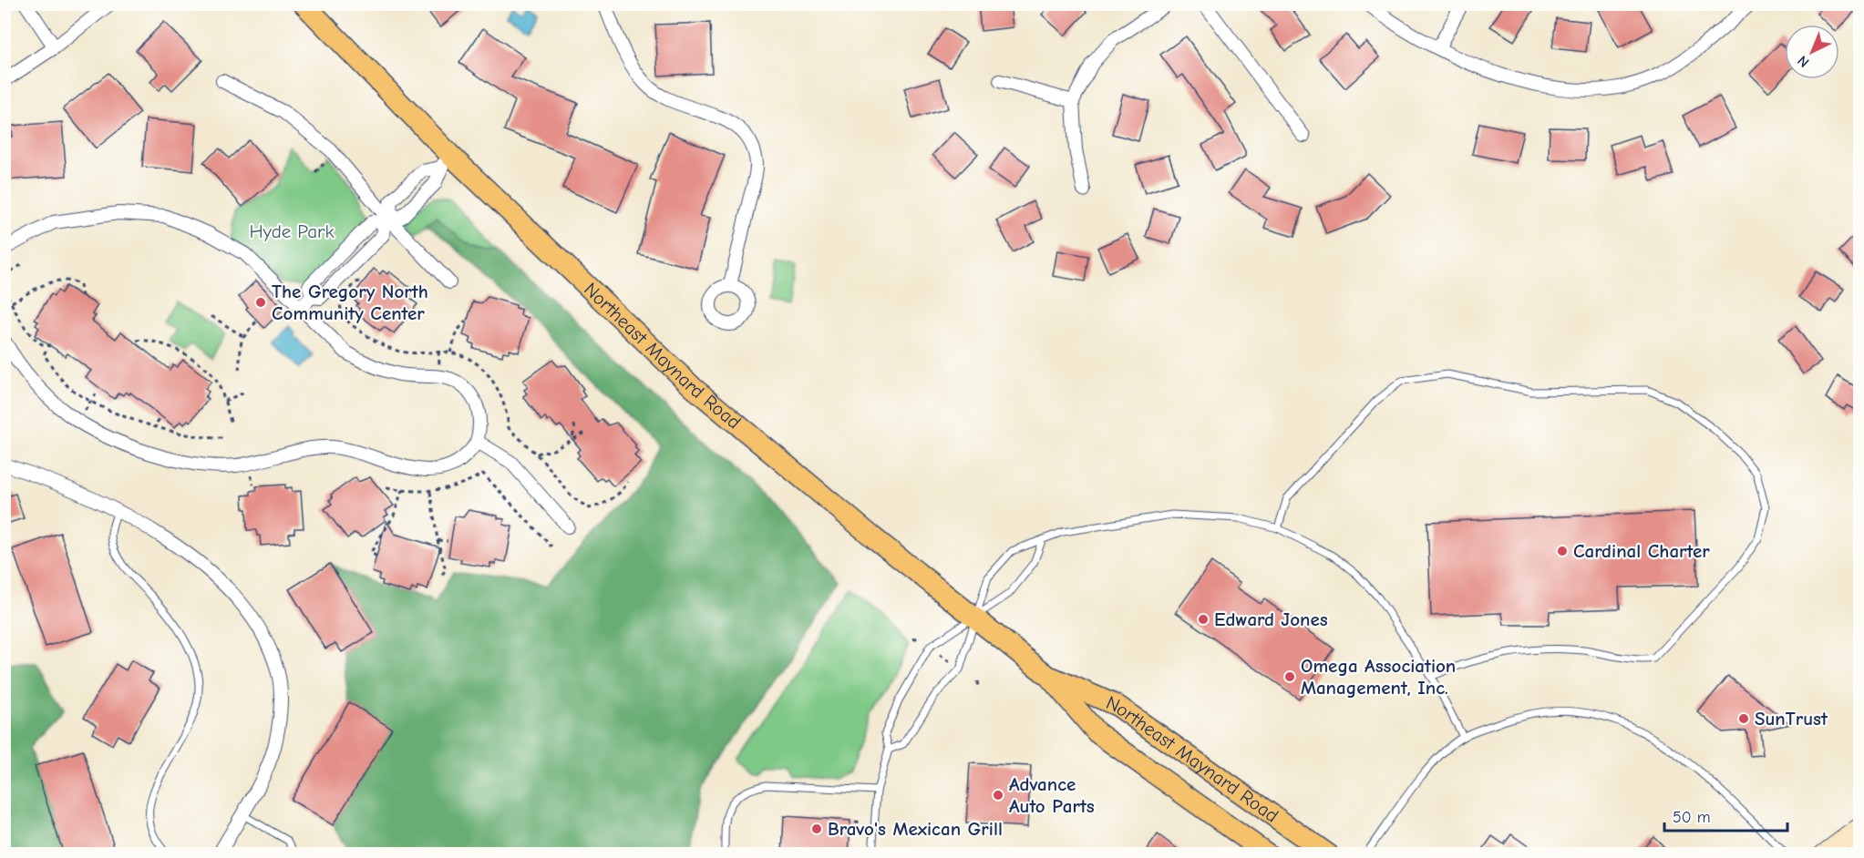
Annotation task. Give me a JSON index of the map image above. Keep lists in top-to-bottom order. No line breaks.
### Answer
{"streets":{"main road":["Northeast Maynard Road"]},"parks":["Hyde Park"],"places":["The Gregory North Community Center","Cardinal Charter","Edward Jones","Omega Association Management, Inc.","SunTrust","Advance Auto Parts","Bravo's Mexican Grill"],"scale_bar":"50 m","north":"bottom left"}
